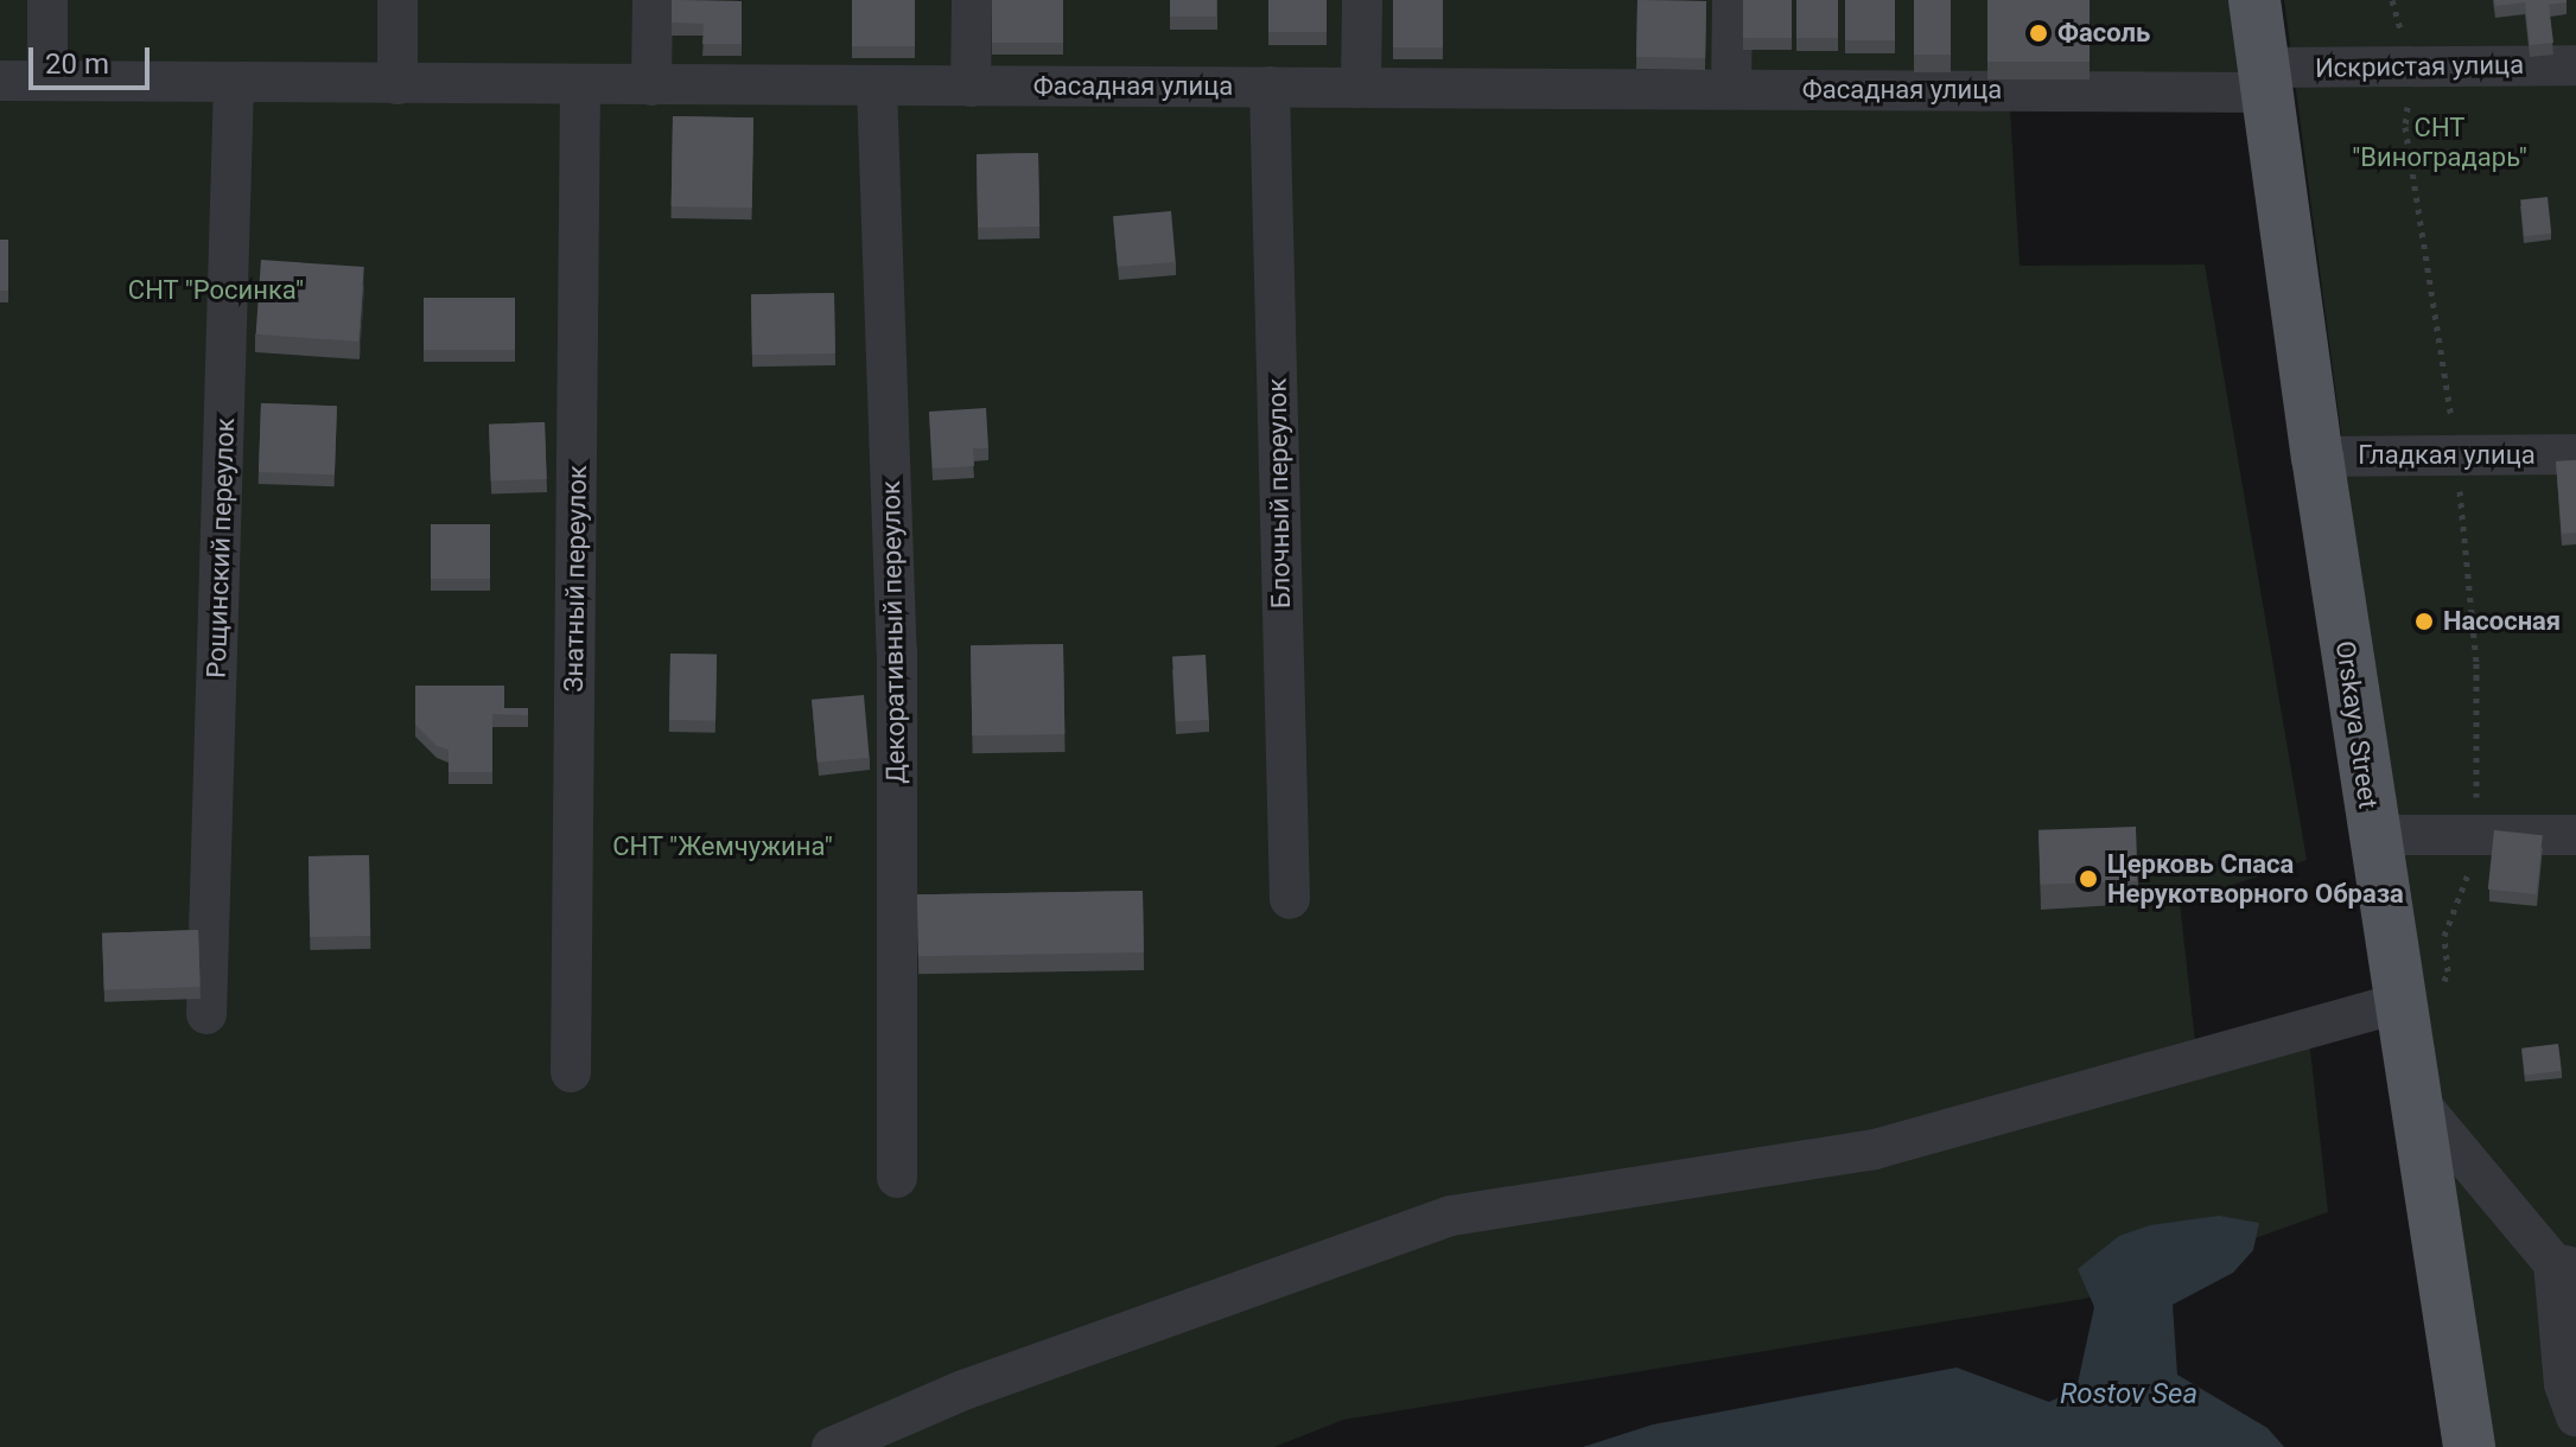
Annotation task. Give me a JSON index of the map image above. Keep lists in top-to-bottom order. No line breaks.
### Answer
{"streets":{"main road":["Orskaya Street"],"street":["Искристая улица","Фасадная улица","Гладкая улица","Блочный переулок","Рощинский переулок","Знатный переулок","Декоративный переулок"]},"crossings":[["Искристая улица","Фасадная улица"],["Искристая улица","Orskaya Street"],["Фасадная улица","Блочный переулок"],["Фасадная улица","Рощинский переулок"],["Фасадная улица","Знатный переулок"],["Фасадная улица","Декоративный переулок"],["Фасадная улица","Orskaya Street"],["Гладкая улица","Orskaya Street"]],"water":["Rostov Sea"],"parks":["СНТ \"Виноградарь\"","СНТ \"Росинка\"","СНТ \"Жемчужина\""],"places":["Фасоль","Насосная","Церковь Спаса Нерукотворного Образа"],"scale_bar":"20 m"}
